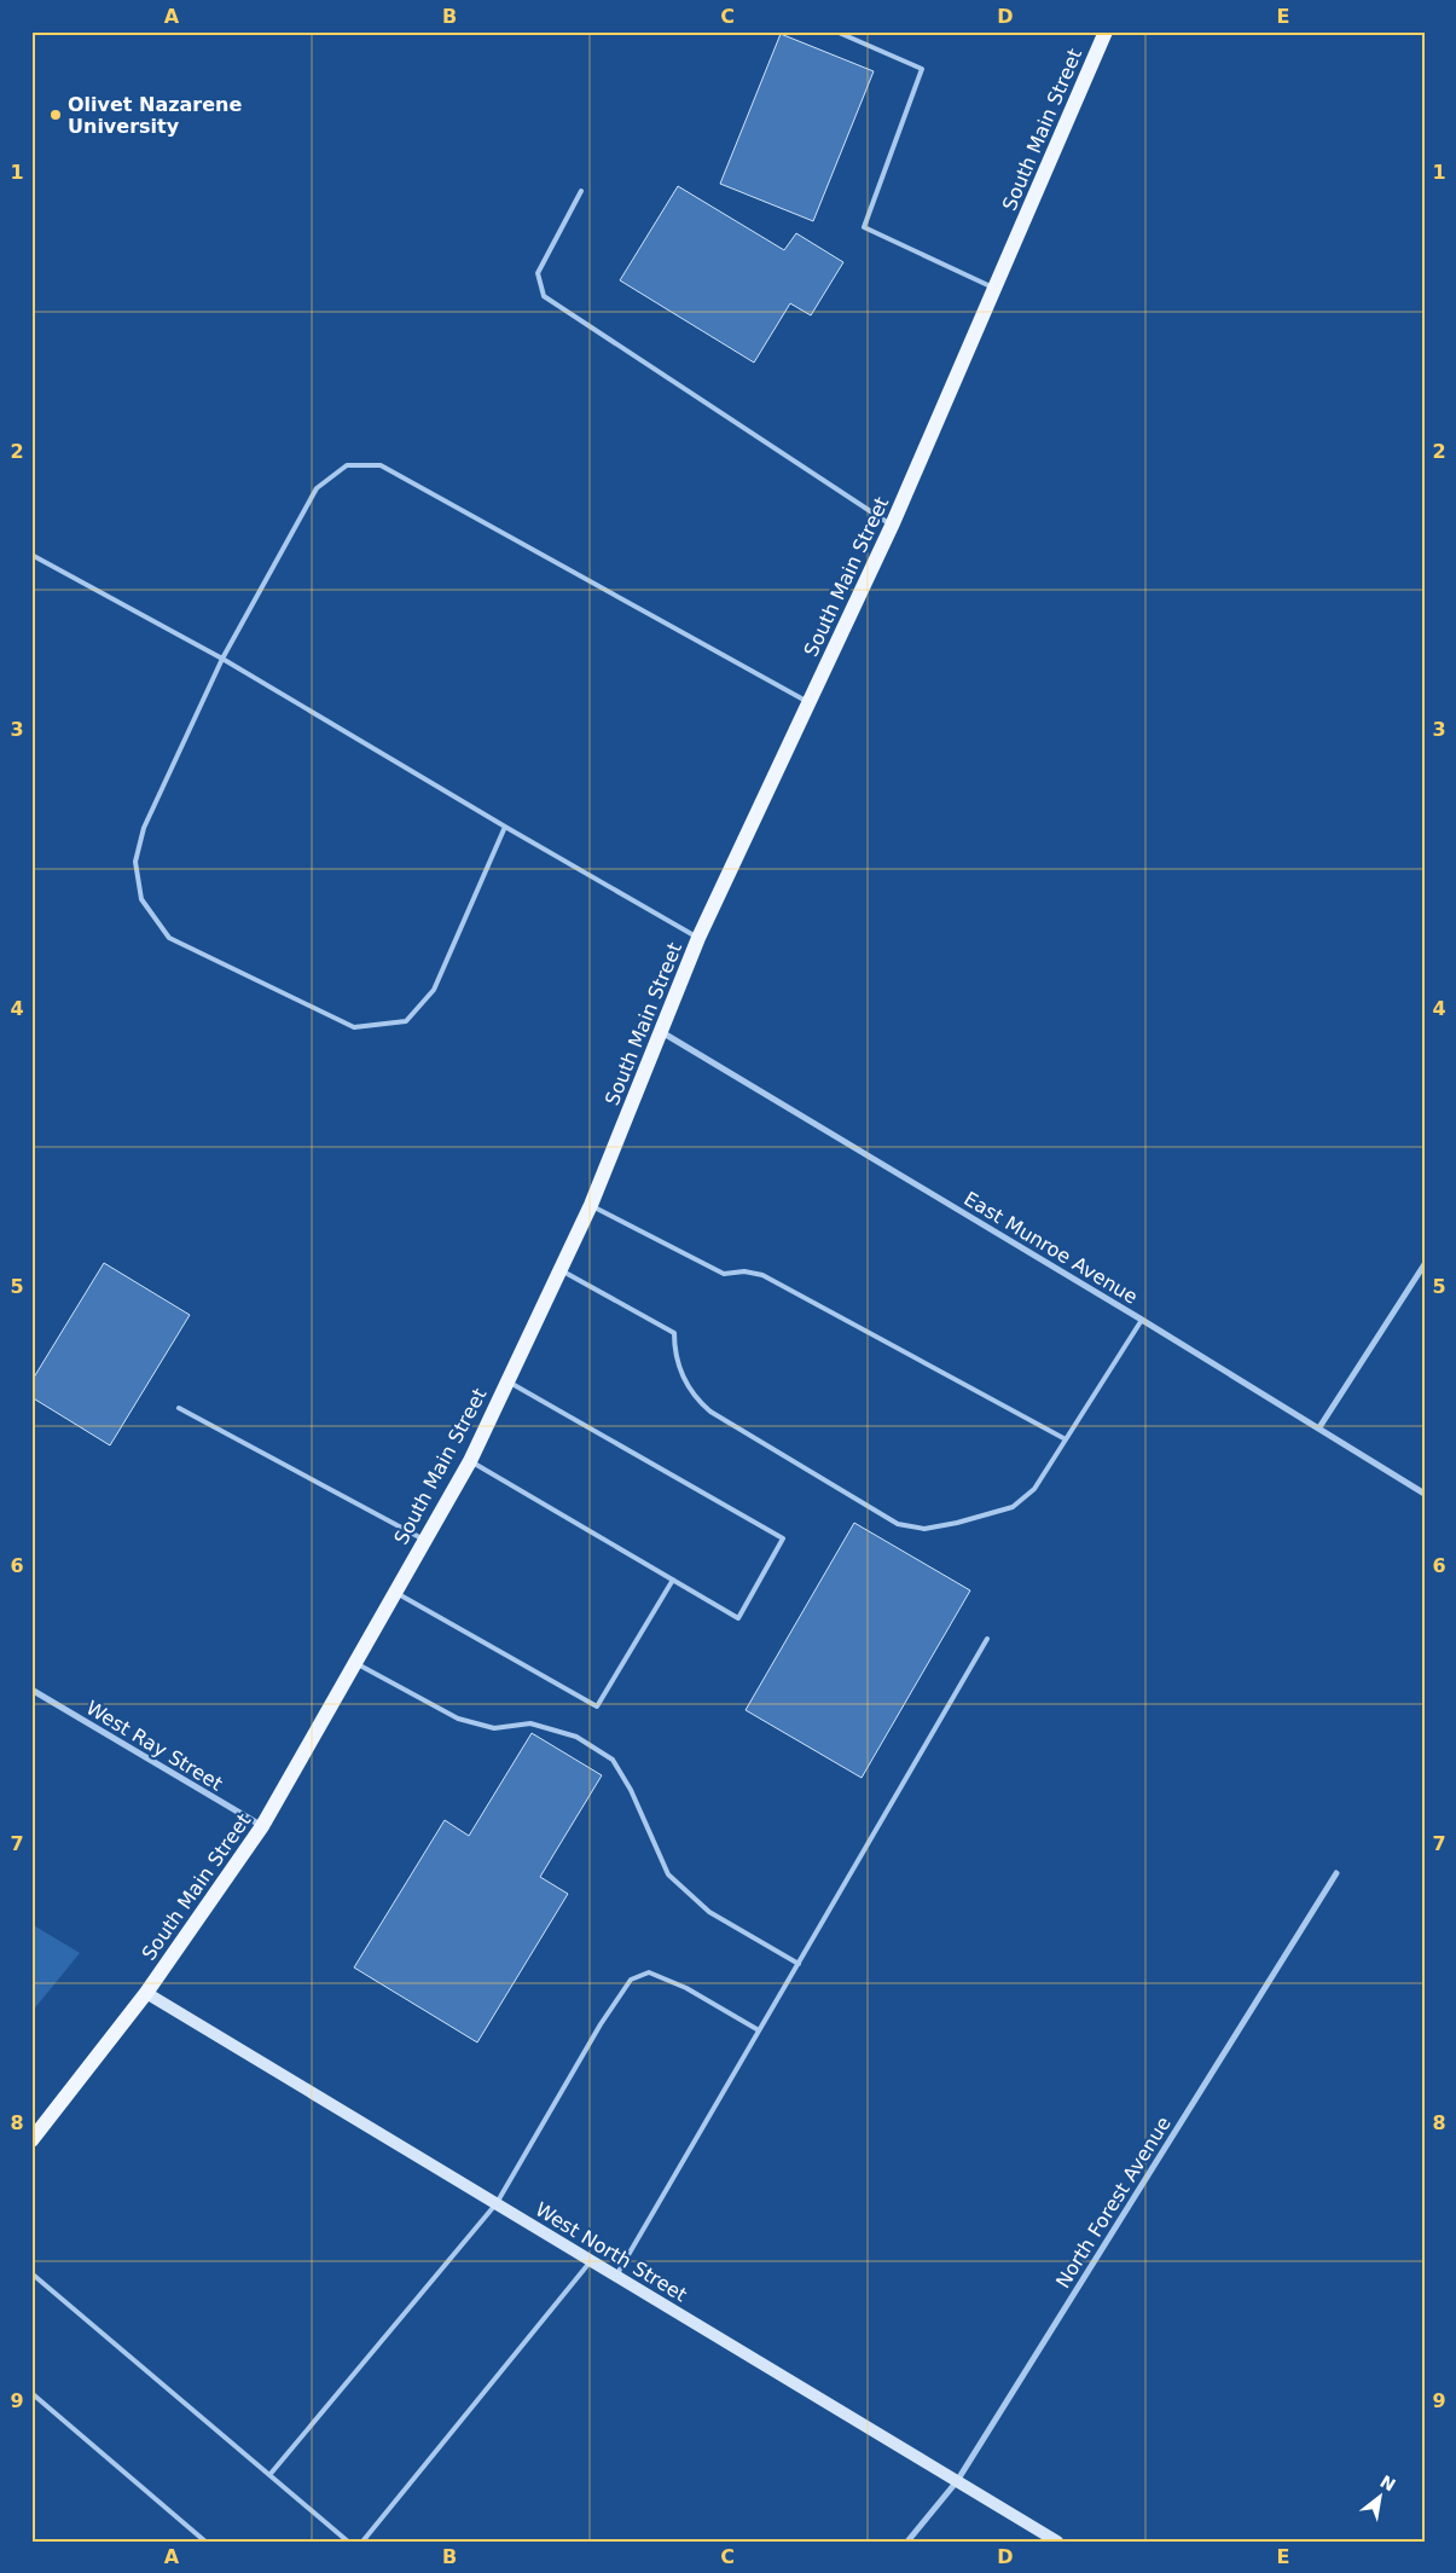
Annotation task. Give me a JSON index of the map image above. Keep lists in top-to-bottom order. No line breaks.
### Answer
{"streets":{"main road":["South Main Street","West North Street"],"street":["East Munroe Avenue","West Ray Street","North Forest Avenue"]},"crossings":[["South Main Street","East Munroe Avenue"],["South Main Street","West Ray Street"],["South Main Street","West North Street"],["North Forest Avenue","West North Street"]],"places":["Olivet Nazarene University"],"north":"top right","grid":{"columns":["A","B","C","D","E"],"rows":["1","2","3","4","5","6","7","8","9"]}}
